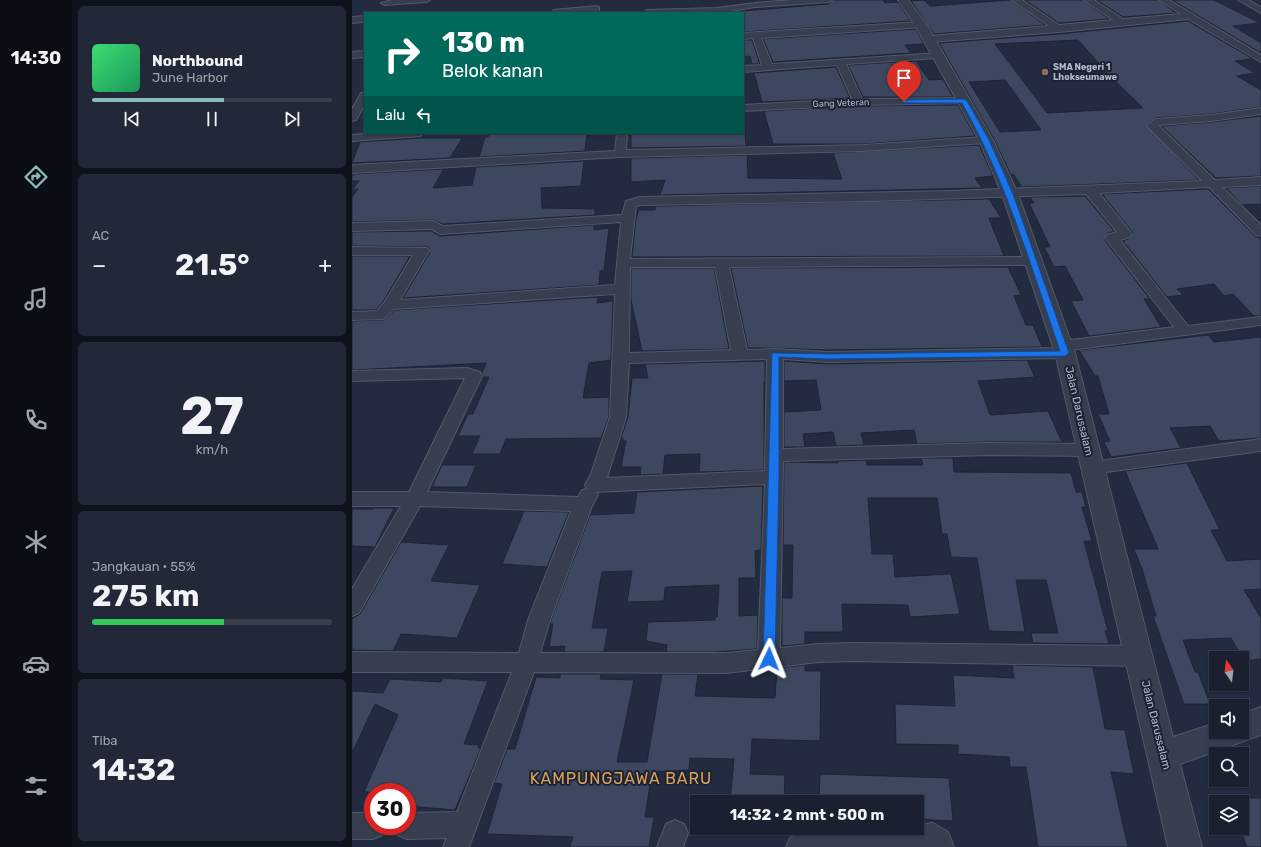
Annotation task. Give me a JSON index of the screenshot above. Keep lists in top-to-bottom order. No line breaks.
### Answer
{"streets":{"street":["Gang Veteran","Jalan Darussalam"]},"crossings":[["Gang Veteran","Jalan Darussalam"]],"districts":["KAMPUNGJAWA BARU"],"places":["SMA Negeri 1 Lhokseumawe"],"north":"top","page":{"tabs":"14:30","turn":["130 m","Belok kanan"],"song":["Northbound","June Harbor"],"then":"Lalu","tile":["AC",["27","km/h"],["Jangkauan · 55%","275 km"],["Tiba","14:32"]],"heat":["−","21.5°","+"],"limit":"30","trip":"14:32 · 2 mnt · 500 m"}}
